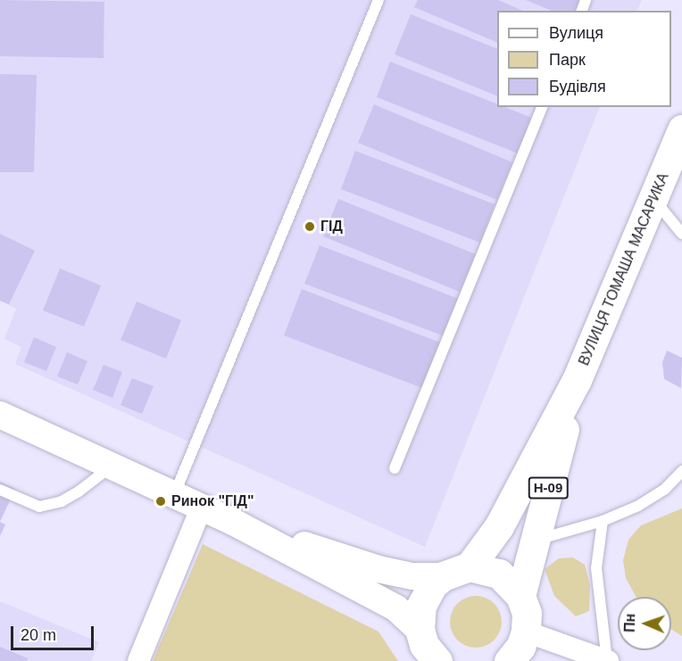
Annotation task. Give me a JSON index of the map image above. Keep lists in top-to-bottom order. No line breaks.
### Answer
{"streets":{"main road":["ВУЛИЦЯ ТОМАША МАСАРИКА","Н-09"]},"crossings":[["ВУЛИЦЯ ТОМАША МАСАРИКА","Н-09"]],"places":["ГІД","Ринок \"ГІД\""],"legend":["Вулиця","Парк","Будівля"],"scale_bar":"20 m","north":"left"}
